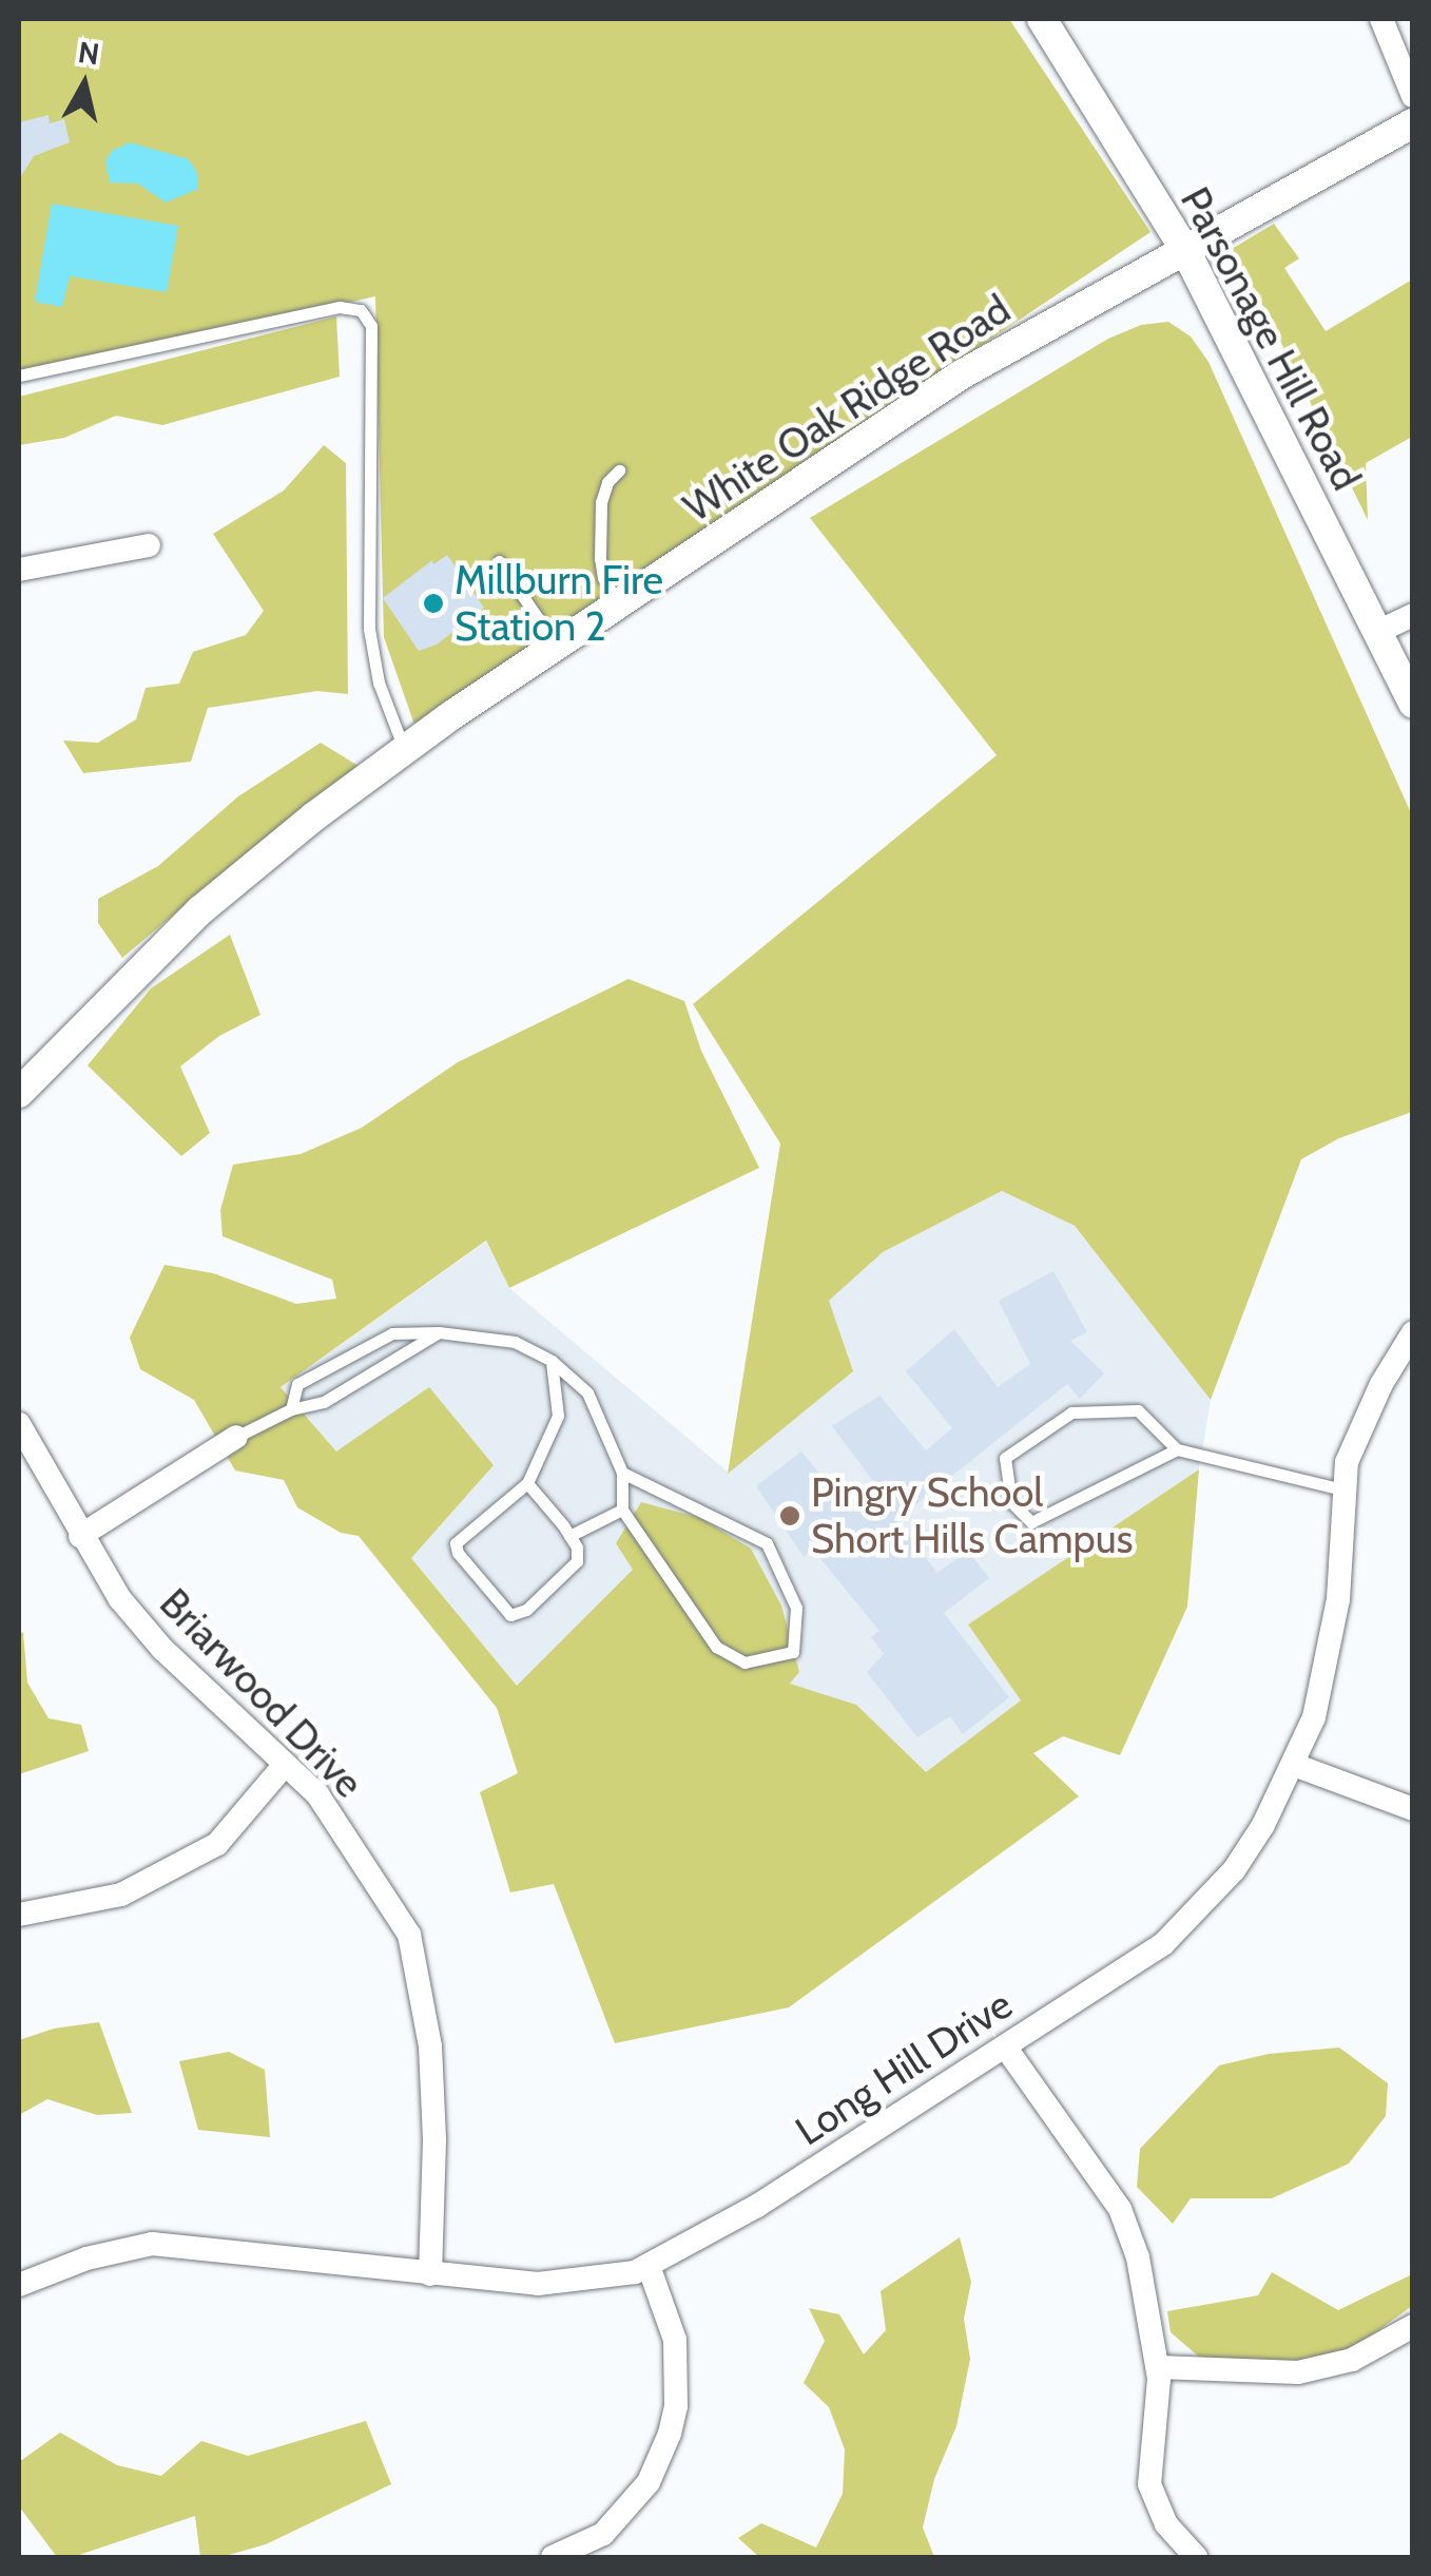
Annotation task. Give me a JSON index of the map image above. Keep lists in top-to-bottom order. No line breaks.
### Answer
{"streets":{"street":["Parsonage Hill Road","White Oak Ridge Road","Briarwood Drive","Long Hill Drive"]},"crossings":[["Parsonage Hill Road","White Oak Ridge Road"],["Briarwood Drive","Long Hill Drive"]],"places":["Millburn Fire Station 2","Pingry School Short Hills Campus"],"north":"top"}
